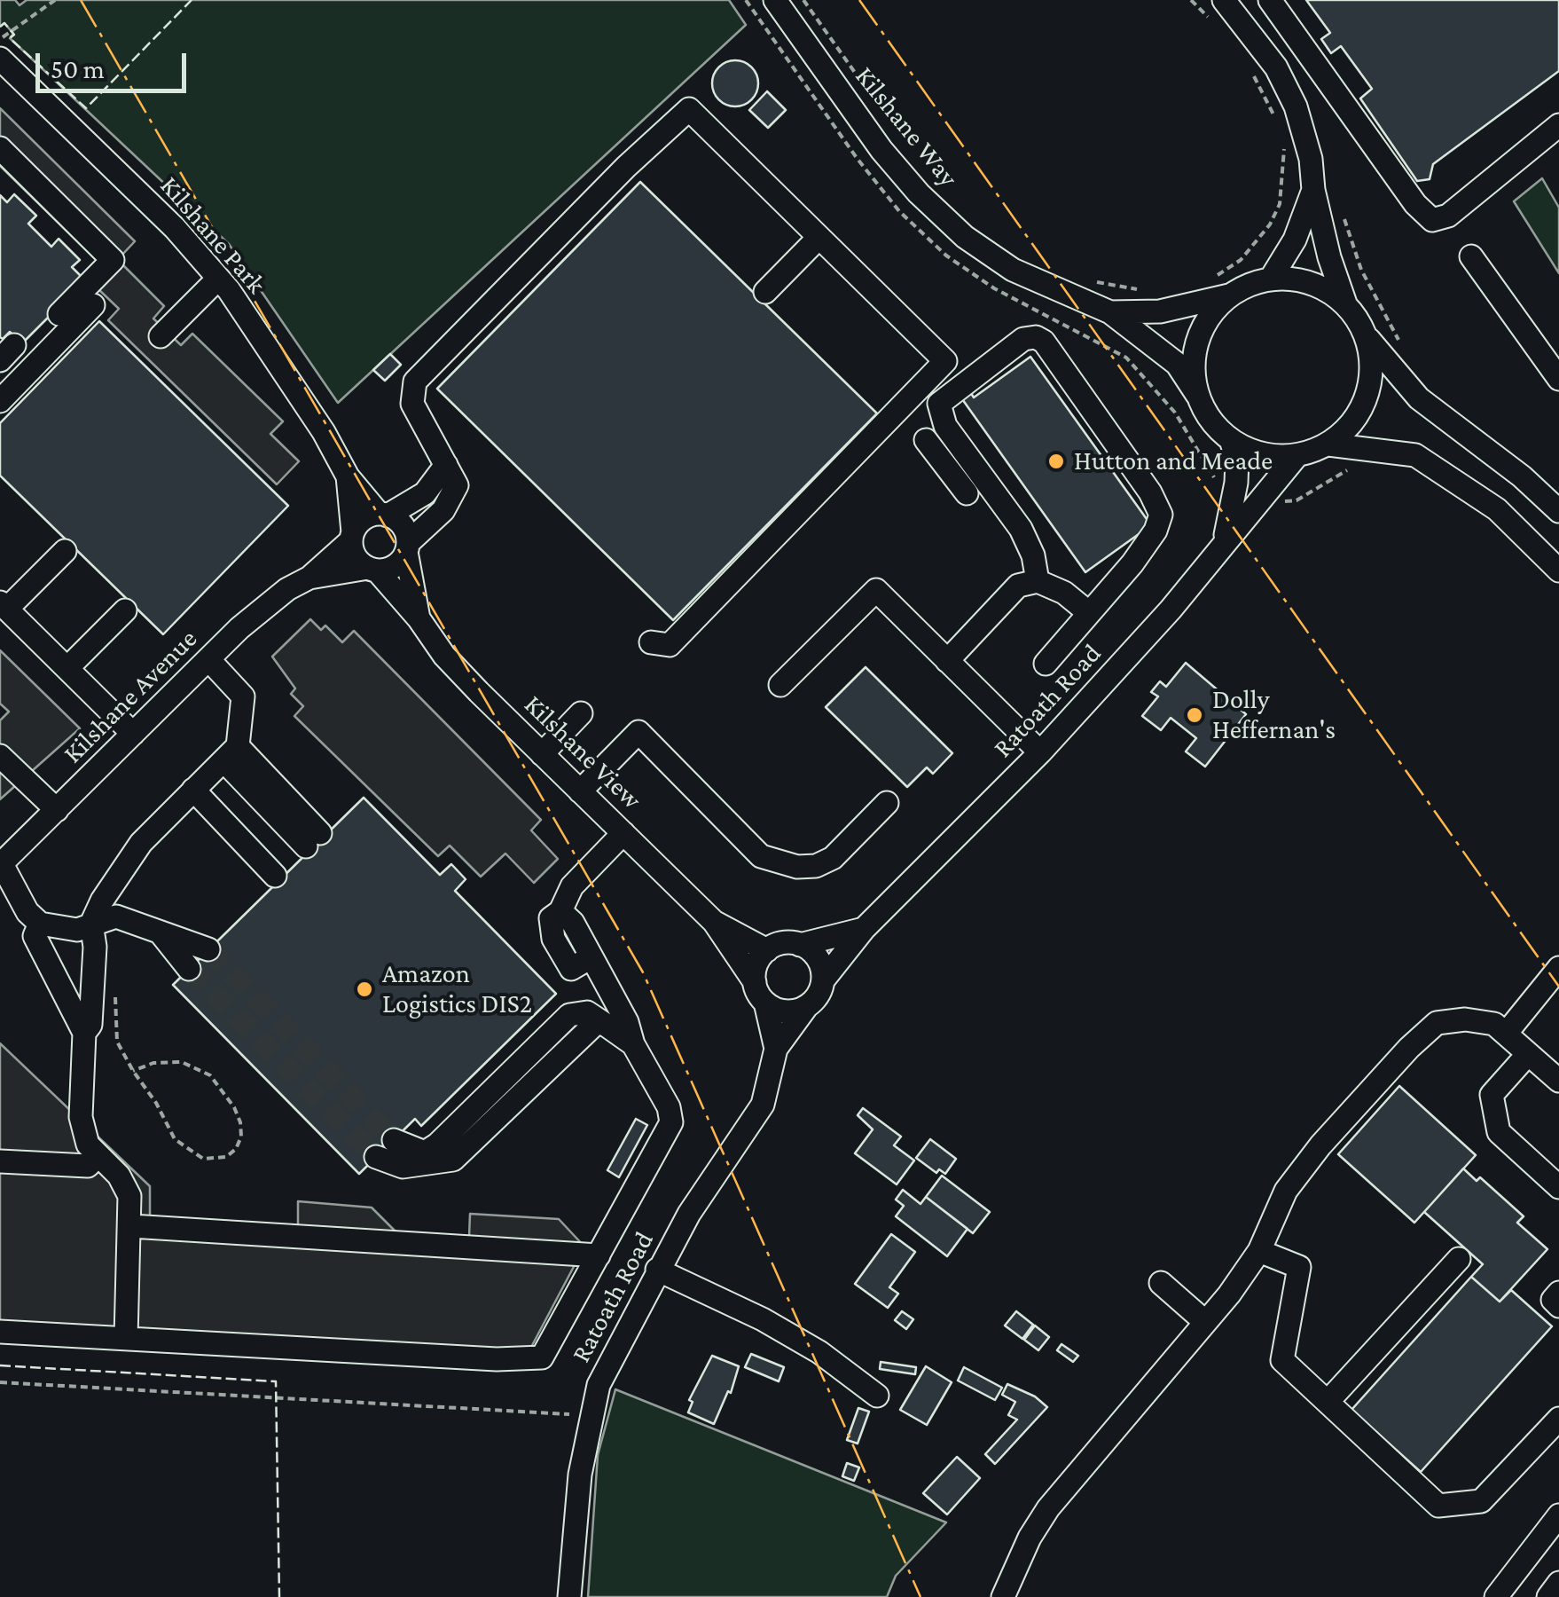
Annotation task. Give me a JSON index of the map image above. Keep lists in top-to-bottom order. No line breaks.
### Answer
{"streets":{"street":["Kilshane Way","Kilshane Park","Kilshane Avenue","Ratoath Road","Kilshane View"]},"crossings":[["Kilshane Way","Ratoath Road"],["Kilshane Park","Kilshane Avenue"],["Kilshane Park","Kilshane View"],["Kilshane Avenue","Kilshane View"],["Ratoath Road","Kilshane View"]],"places":["Hutton and Meade","Dolly Heffernan's","Amazon Logistics DIS2"],"scale_bar":"50 m"}
